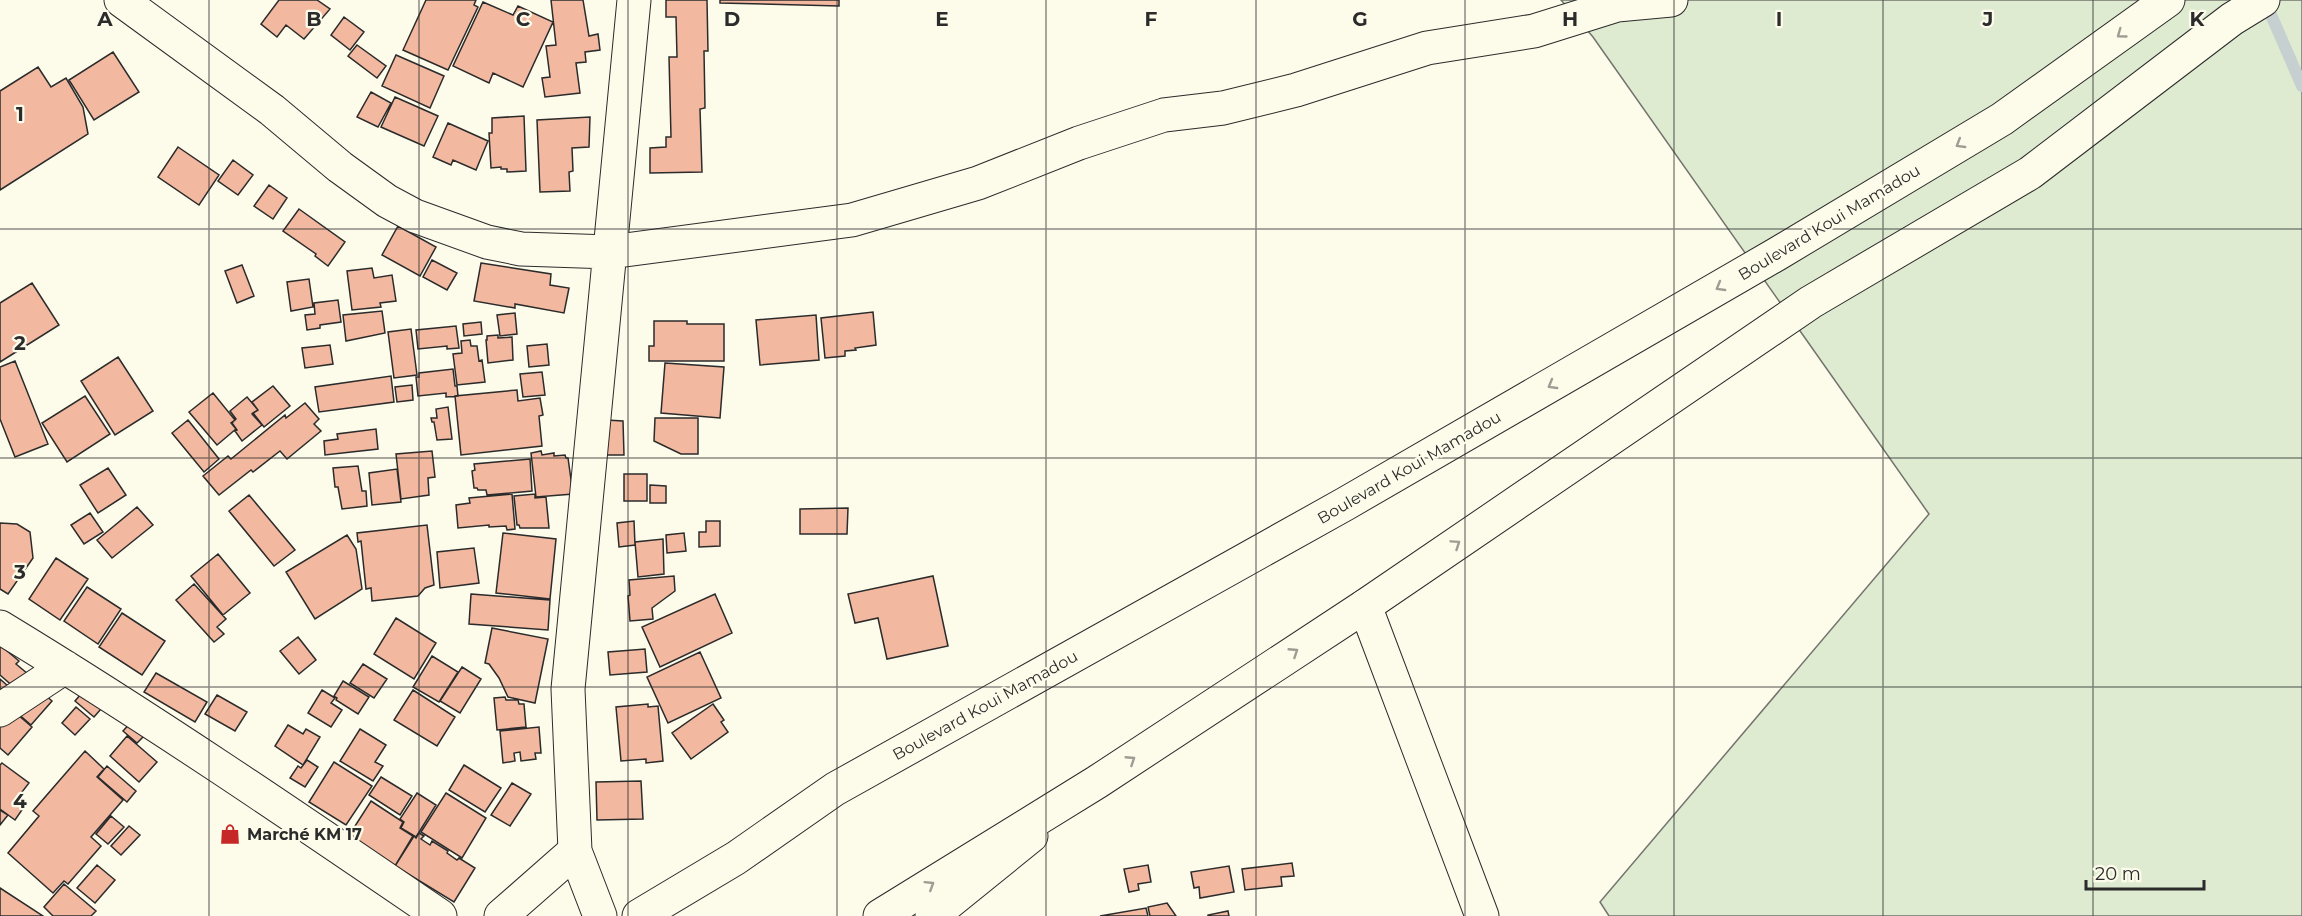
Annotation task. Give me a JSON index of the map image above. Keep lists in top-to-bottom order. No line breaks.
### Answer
{"streets":{"street":["Boulevard Koui Mamadou"]},"places":{"shop":["Marché KM 17"]},"scale_bar":"20 m","grid":{"columns":["A","B","C","D","E","F","G","H","I","J","K"],"rows":["1","2","3","4"]}}
